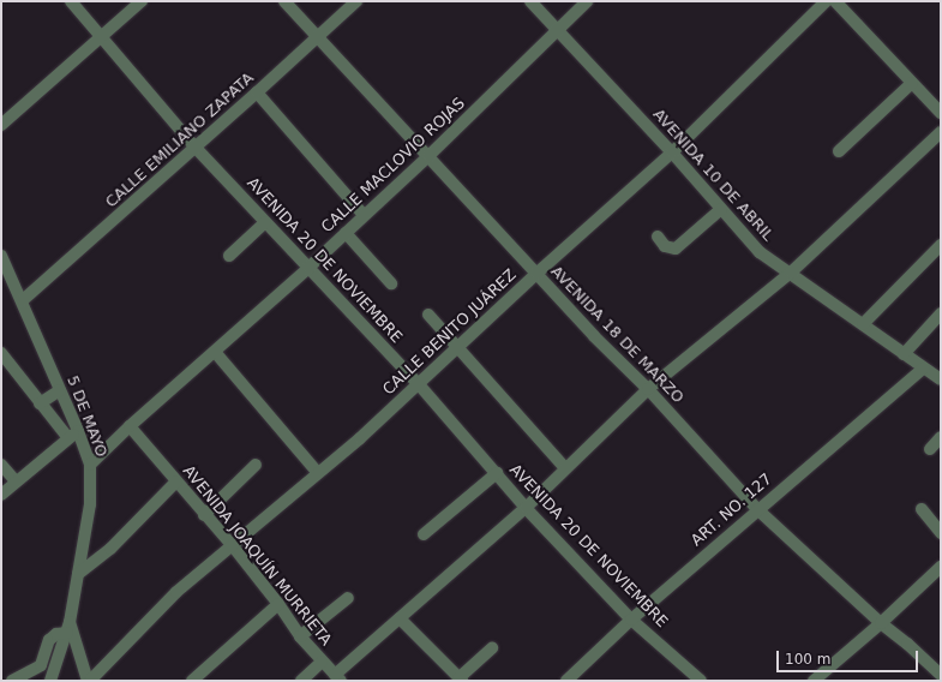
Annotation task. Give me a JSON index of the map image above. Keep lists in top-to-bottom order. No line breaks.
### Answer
{"streets":{"street":["CALLE EMILIANO ZAPATA","CALLE MACLOVIO ROJAS","AVENIDA 10 DE ABRIL","AVENIDA 20 DE NOVIEMBRE","CALLE BENITO JUÁREZ","AVENIDA 18 DE MARZO","5 DE MAYO","ART. NO. 127","AVENIDA JOAQUÍN MURRIETA"]},"crossings":[["CALLE EMILIANO ZAPATA","AVENIDA 20 DE NOVIEMBRE"],["CALLE EMILIANO ZAPATA","AVENIDA 18 DE MARZO"],["CALLE EMILIANO ZAPATA","5 DE MAYO"],["CALLE MACLOVIO ROJAS","AVENIDA 10 DE ABRIL"],["CALLE MACLOVIO ROJAS","AVENIDA 20 DE NOVIEMBRE"],["CALLE MACLOVIO ROJAS","AVENIDA 18 DE MARZO"],["CALLE MACLOVIO ROJAS","5 DE MAYO"],["CALLE MACLOVIO ROJAS","AVENIDA JOAQUÍN MURRIETA"],["AVENIDA 10 DE ABRIL","CALLE BENITO JUÁREZ"],["AVENIDA 10 DE ABRIL","ART. NO. 127"],["AVENIDA 20 DE NOVIEMBRE","CALLE BENITO JUÁREZ"],["AVENIDA 20 DE NOVIEMBRE","ART. NO. 127"],["CALLE BENITO JUÁREZ","AVENIDA 18 DE MARZO"],["CALLE BENITO JUÁREZ","AVENIDA JOAQUÍN MURRIETA"],["AVENIDA 18 DE MARZO","ART. NO. 127"]],"scale_bar":"100 m"}
